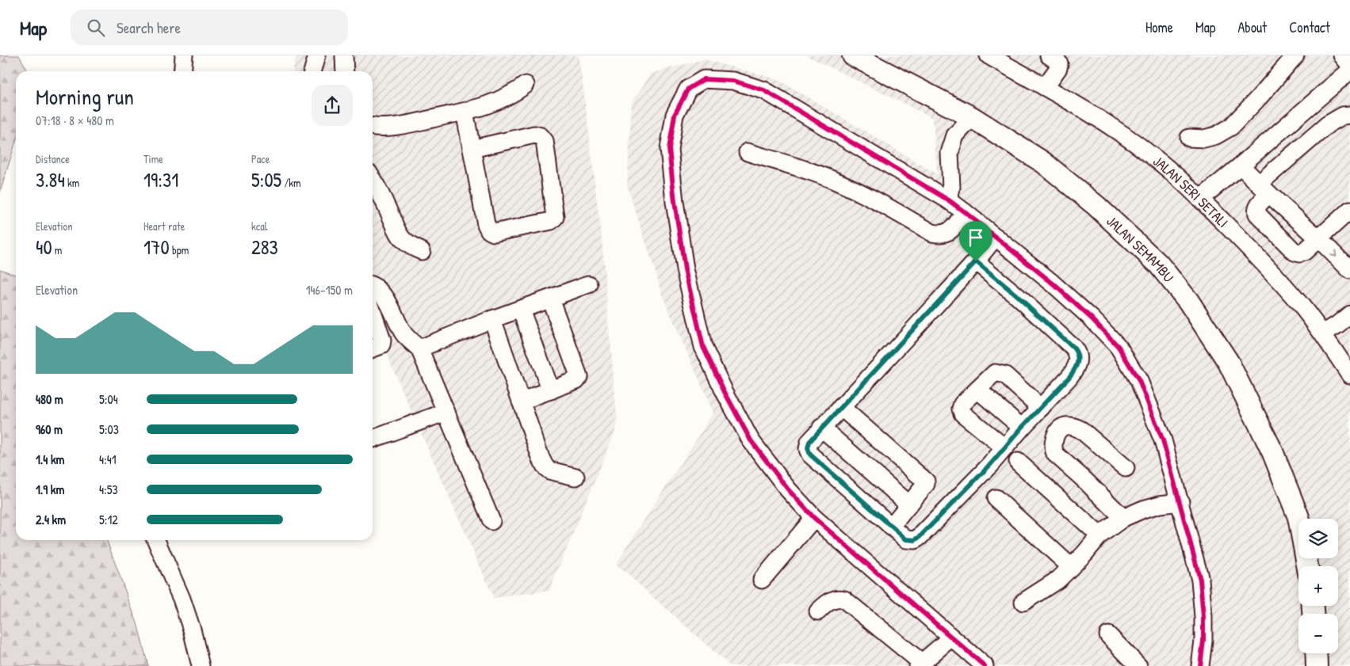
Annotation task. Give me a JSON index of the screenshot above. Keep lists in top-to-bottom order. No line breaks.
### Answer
{"streets":{"main road":["JALAN SEMAMBU"],"street":["JALAN SERI SETALI"]},"page":{"header":"Map","search":"Search here","nav":["Home","Map","About","Contact"],"heading":["Morning run","07:18 · 8 × 480 m"],"stats":[["Distance","3.84 km"],["Time","19:31"],["Pace","5:05 /km"],["Elevation","40 m"],["Heart rate","170 bpm"],["kcal","283"]],"chart":["Elevation","146–150 m"],"list":[{"name":"480 m","note":"5:04"},{"name":"960 m","note":"5:03"},{"name":"1.4 km","note":"4:41"},{"name":"1.9 km","note":"4:53"},{"name":"2.4 km","note":"5:12"}],"map_buttons":["+","−"]}}
